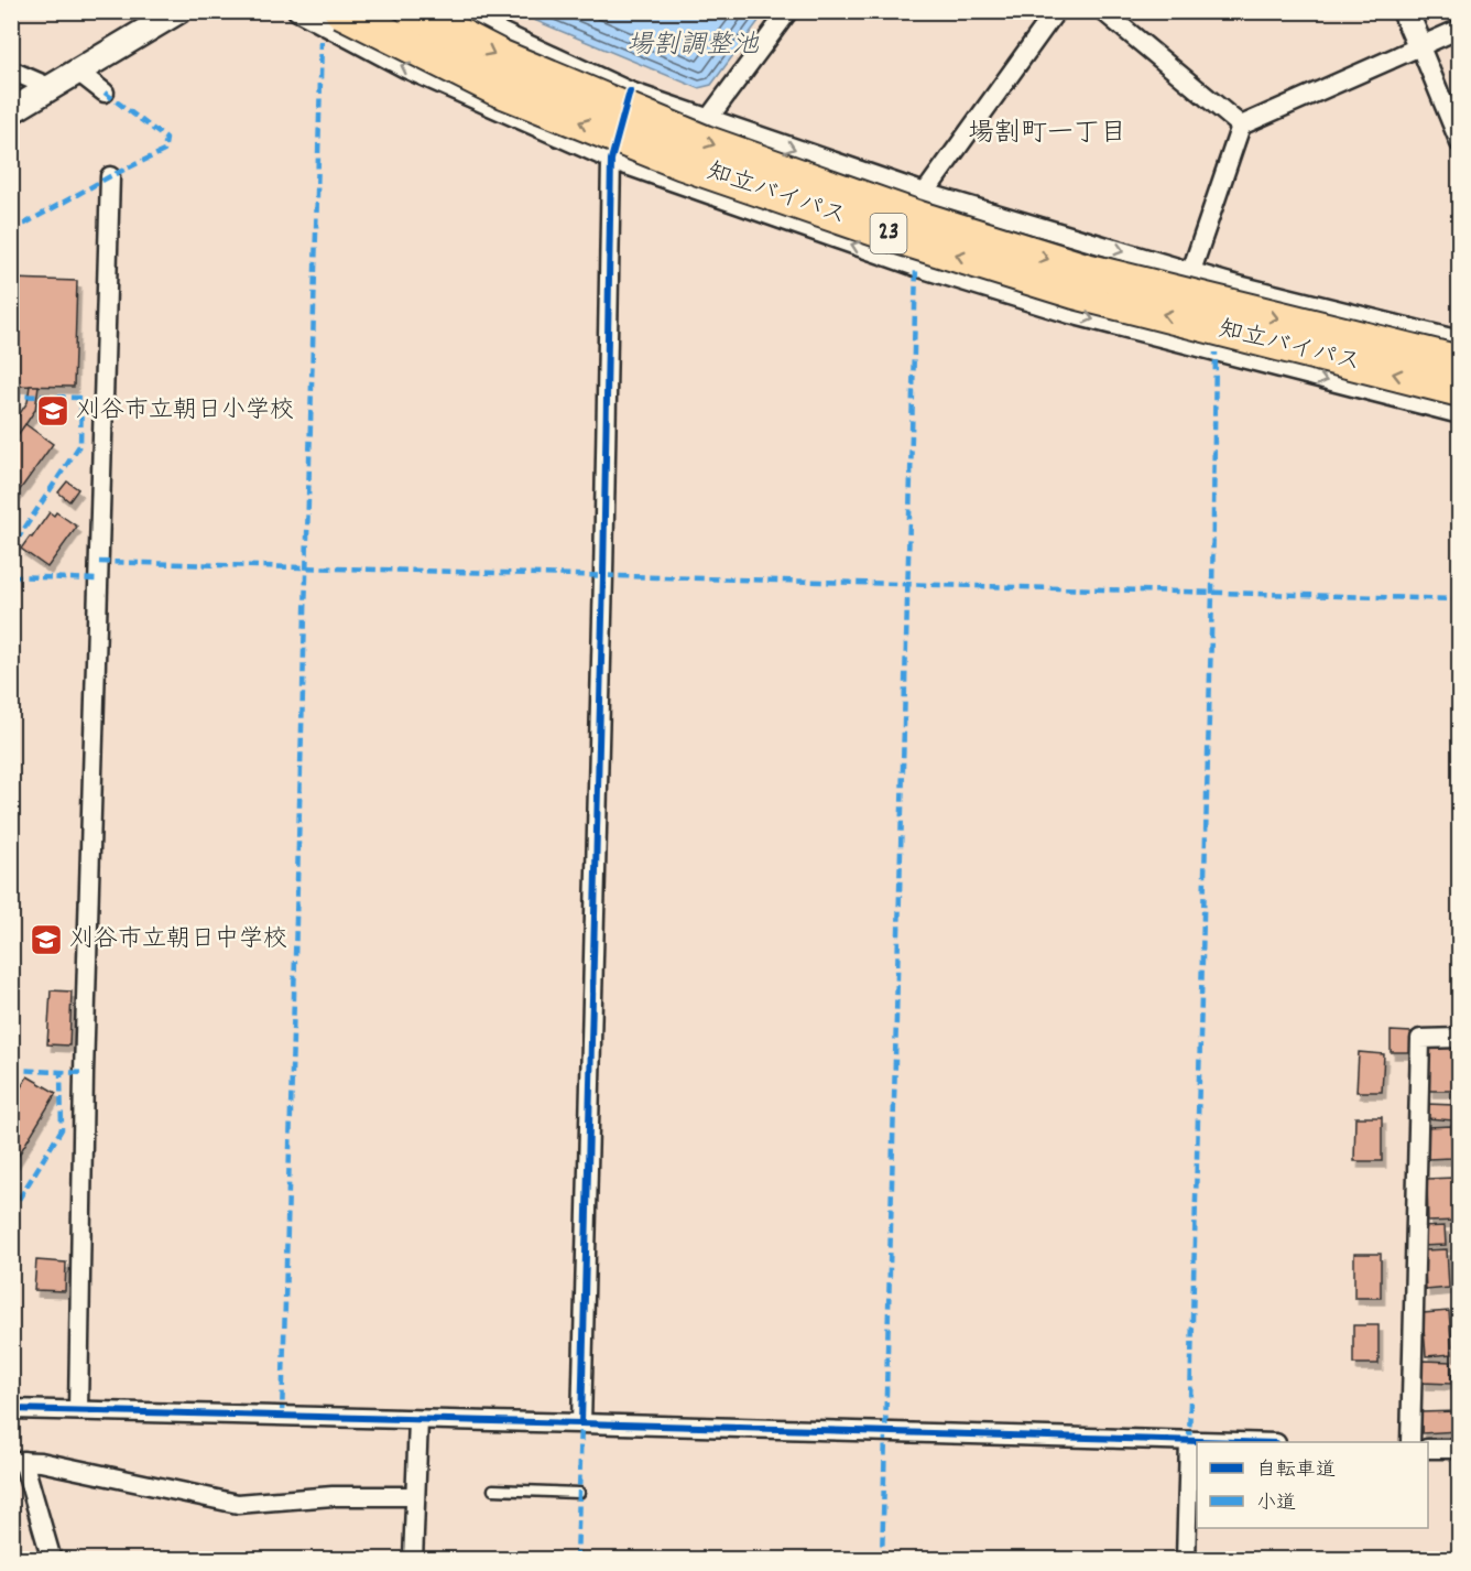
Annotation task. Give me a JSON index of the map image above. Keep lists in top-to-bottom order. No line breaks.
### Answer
{"streets":{"highway":["知立バイパス","23"]},"districts":["場割町一丁目"],"water":["場割調整池"],"places":{"school or university":["刈谷市立朝日小学校","刈谷市立朝日中学校"]},"legend":["自転車道","小道"]}
